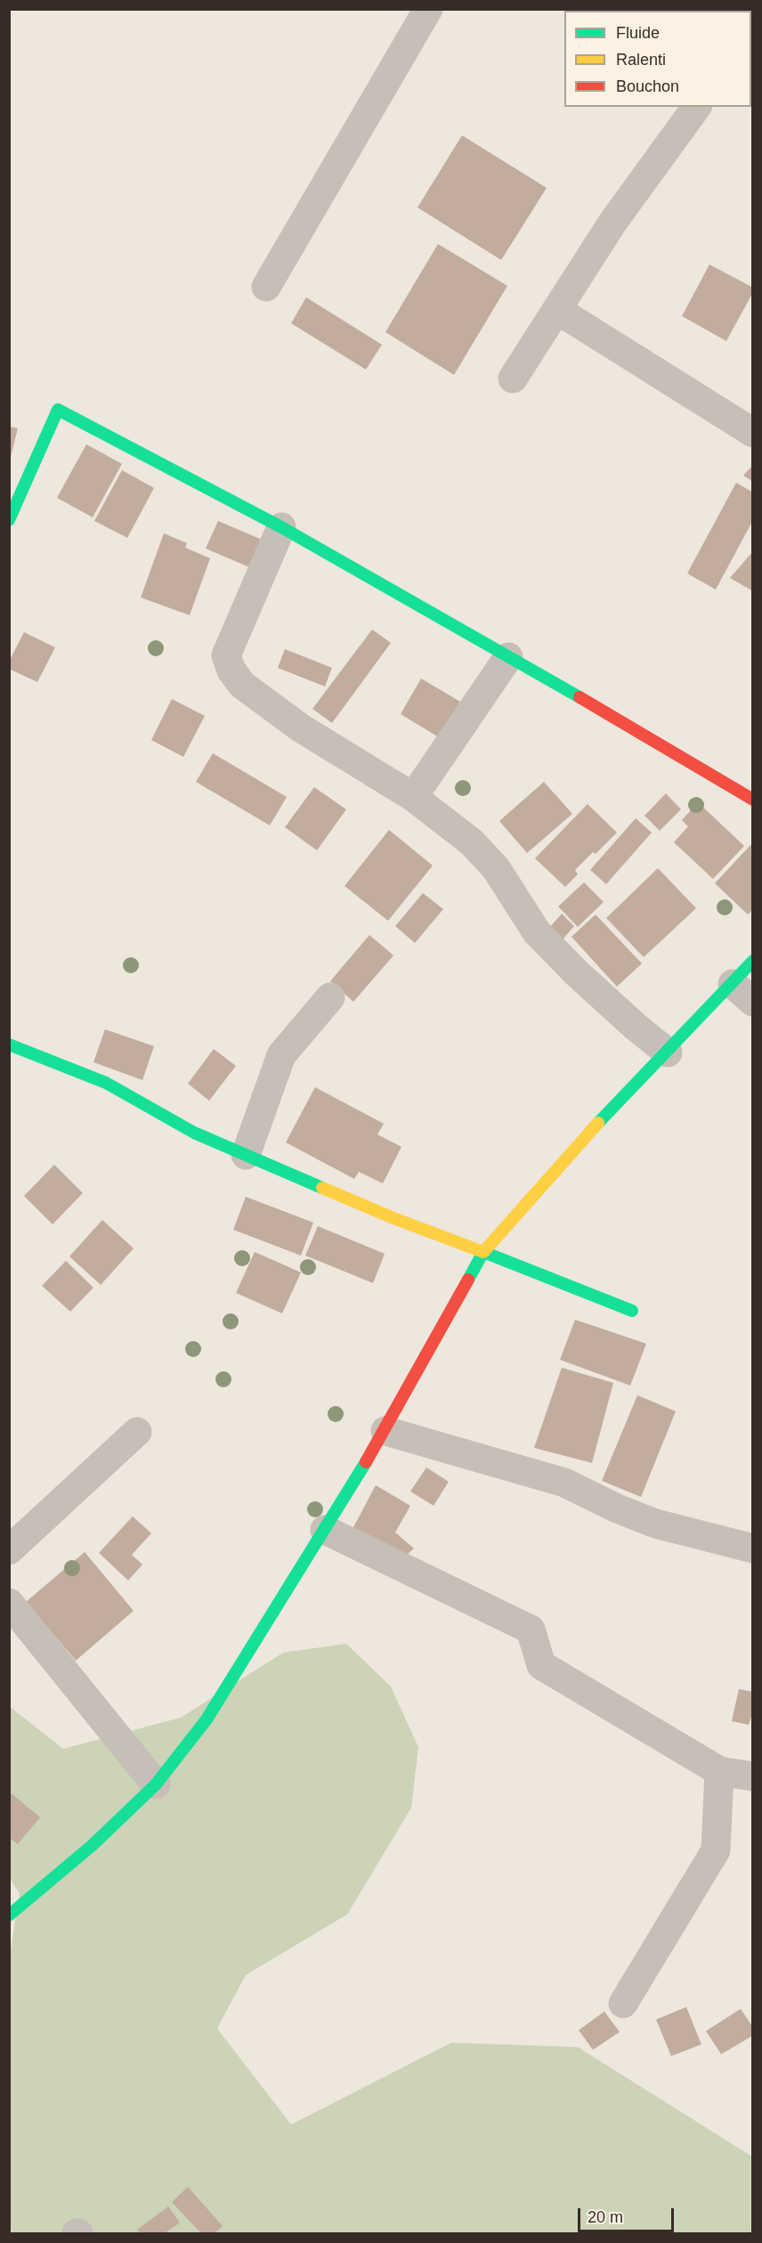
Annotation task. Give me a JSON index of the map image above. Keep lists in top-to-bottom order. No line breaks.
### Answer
{"legend":["Fluide","Ralenti","Bouchon"],"scale_bar":"20 m"}
